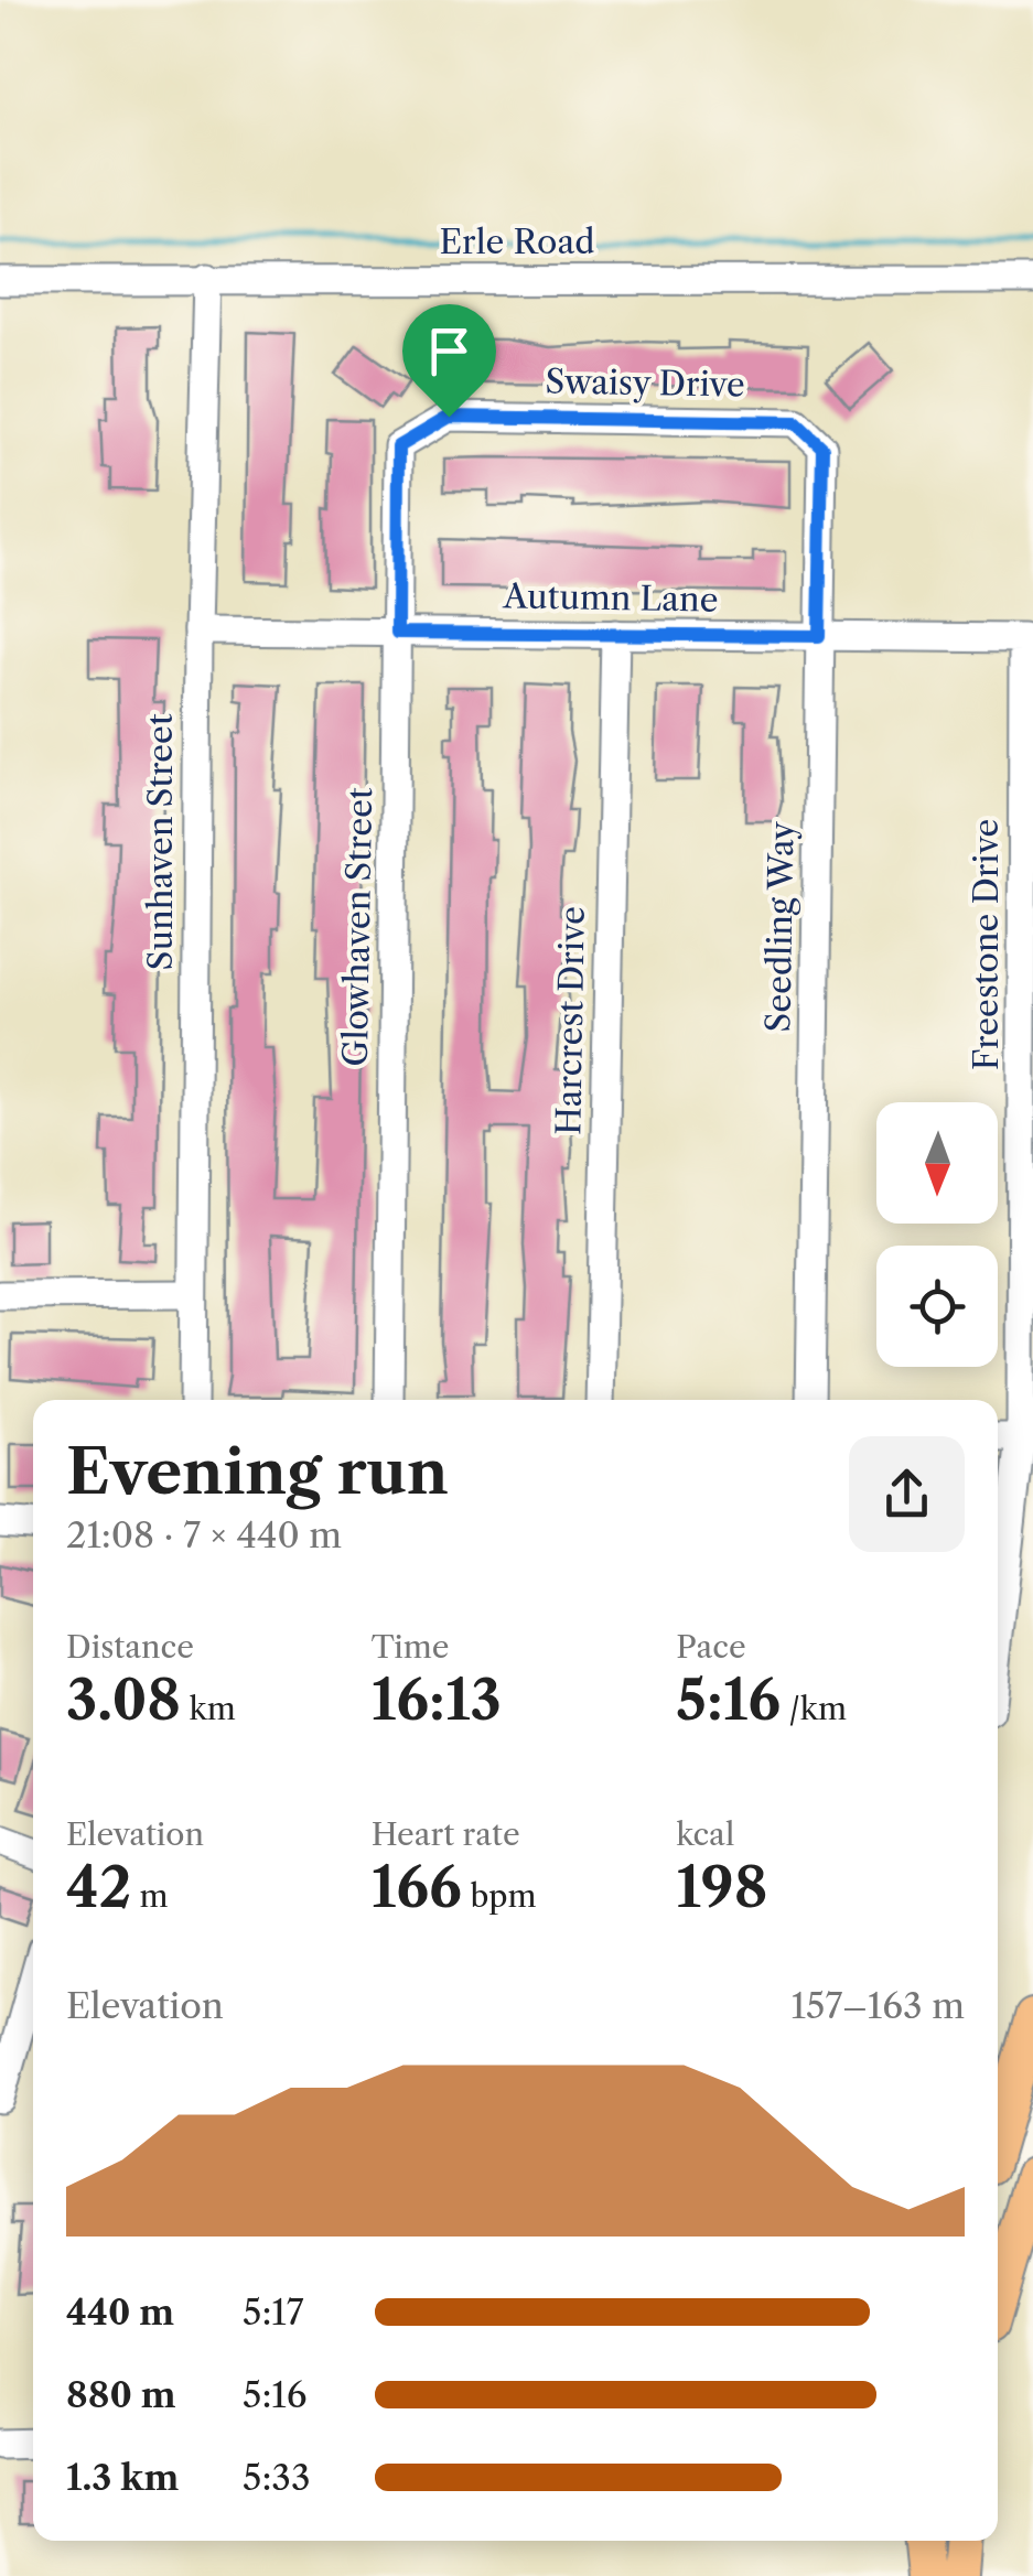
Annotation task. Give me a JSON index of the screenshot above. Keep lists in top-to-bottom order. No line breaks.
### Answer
{"streets":{"street":["Erle Road","Swaisy Drive","Autumn Lane","Sunhaven Street","Glowhaven Street","Seedling Way","Freestone Drive","Harcrest Drive"]},"crossings":[["Erle Road","Sunhaven Street"],["Swaisy Drive","Glowhaven Street"],["Swaisy Drive","Seedling Way"],["Autumn Lane","Sunhaven Street"],["Autumn Lane","Glowhaven Street"],["Autumn Lane","Seedling Way"],["Autumn Lane","Freestone Drive"],["Autumn Lane","Harcrest Drive"]],"north":"bottom","page":{"heading":["Evening run","21:08 · 7 × 440 m"],"stats":[["Distance","3.08 km"],["Time","16:13"],["Pace","5:16 /km"],["Elevation","42 m"],["Heart rate","166 bpm"],["kcal","198"]],"chart":["Elevation","157–163 m"],"list":[{"name":"440 m","note":"5:17"},{"name":"880 m","note":"5:16"},{"name":"1.3 km","note":"5:33"}]}}
